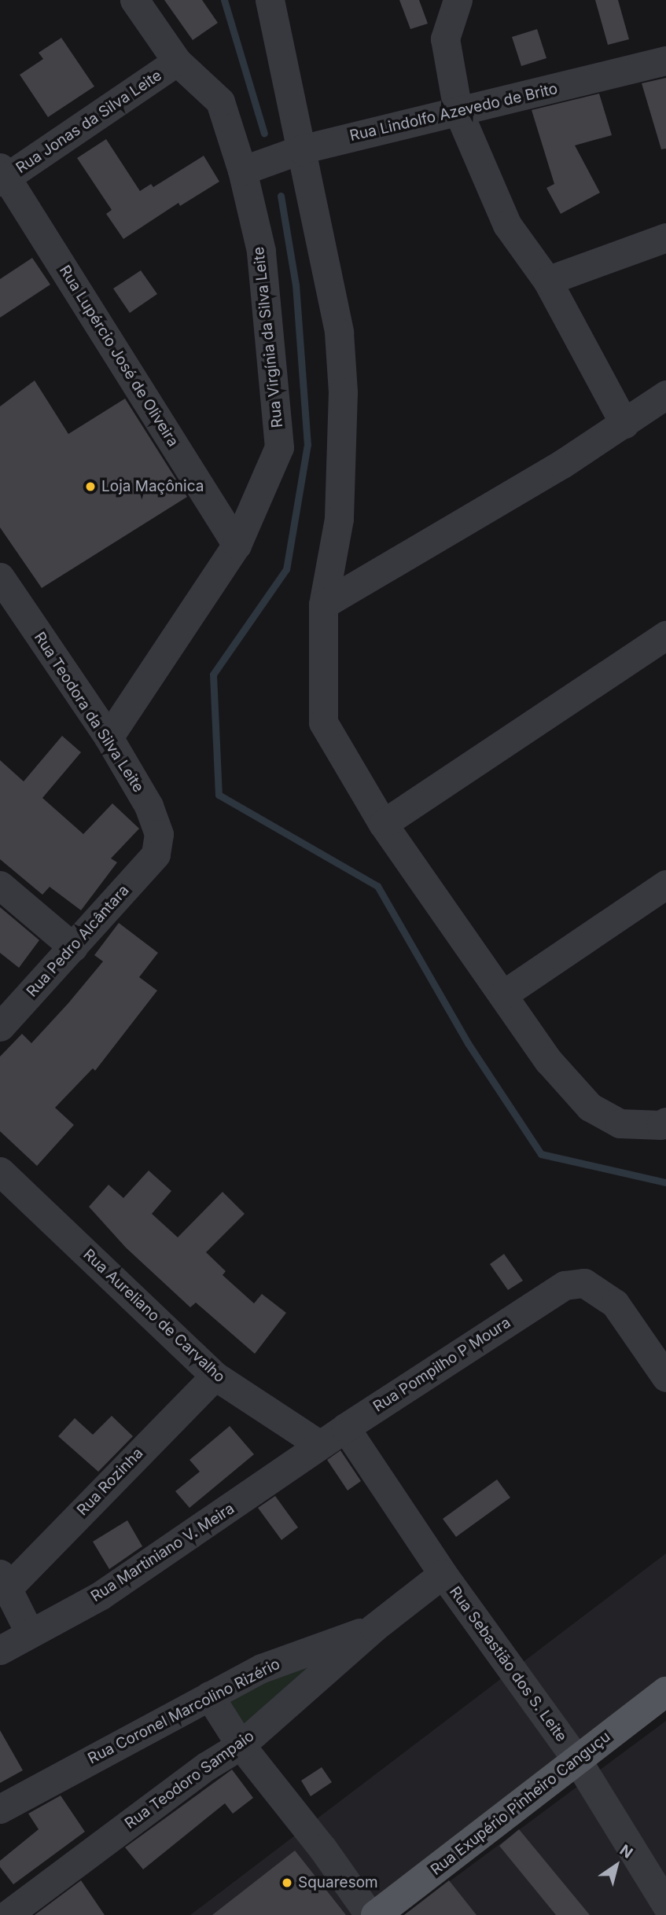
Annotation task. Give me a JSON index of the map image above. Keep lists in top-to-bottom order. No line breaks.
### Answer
{"streets":{"main road":["Rua Exupério Pinheiro Canguçu"],"street":["Rua Lindolfo Azevedo de Brito","Rua Jonas da Silva Leite","Rua Virgínia da Silva Leite","Rua Lupércio José de Oliveira","Rua Teodora da Silva Leite","Rua Pedro Alcântara","Rua Aureliano de Carvalho","Rua Pompilho P Moura","Rua Rozinha","Rua Martiniano V. Meira","Rua Sebastião dos S. Leite","Rua Coronel Marcolino Rizério","Rua Teodoro Sampaio"]},"crossings":[["Rua Lindolfo Azevedo de Brito","Rua Virgínia da Silva Leite"],["Rua Jonas da Silva Leite","Rua Virgínia da Silva Leite"],["Rua Jonas da Silva Leite","Rua Lupércio José de Oliveira"],["Rua Virgínia da Silva Leite","Rua Lupércio José de Oliveira"],["Rua Teodora da Silva Leite","Rua Pedro Alcântara"],["Rua Aureliano de Carvalho","Rua Pompilho P Moura"],["Rua Aureliano de Carvalho","Rua Rozinha"],["Rua Aureliano de Carvalho","Rua Martiniano V. Meira"],["Rua Pompilho P Moura","Rua Martiniano V. Meira"],["Rua Pompilho P Moura","Rua Sebastião dos S. Leite"],["Rua Sebastião dos S. Leite","Rua Teodoro Sampaio"],["Rua Sebastião dos S. Leite","Rua Exupério Pinheiro Canguçu"],["Rua Coronel Marcolino Rizério","Rua Teodoro Sampaio"]],"places":["Loja Maçônica","Squaresom"],"north":"top right"}
